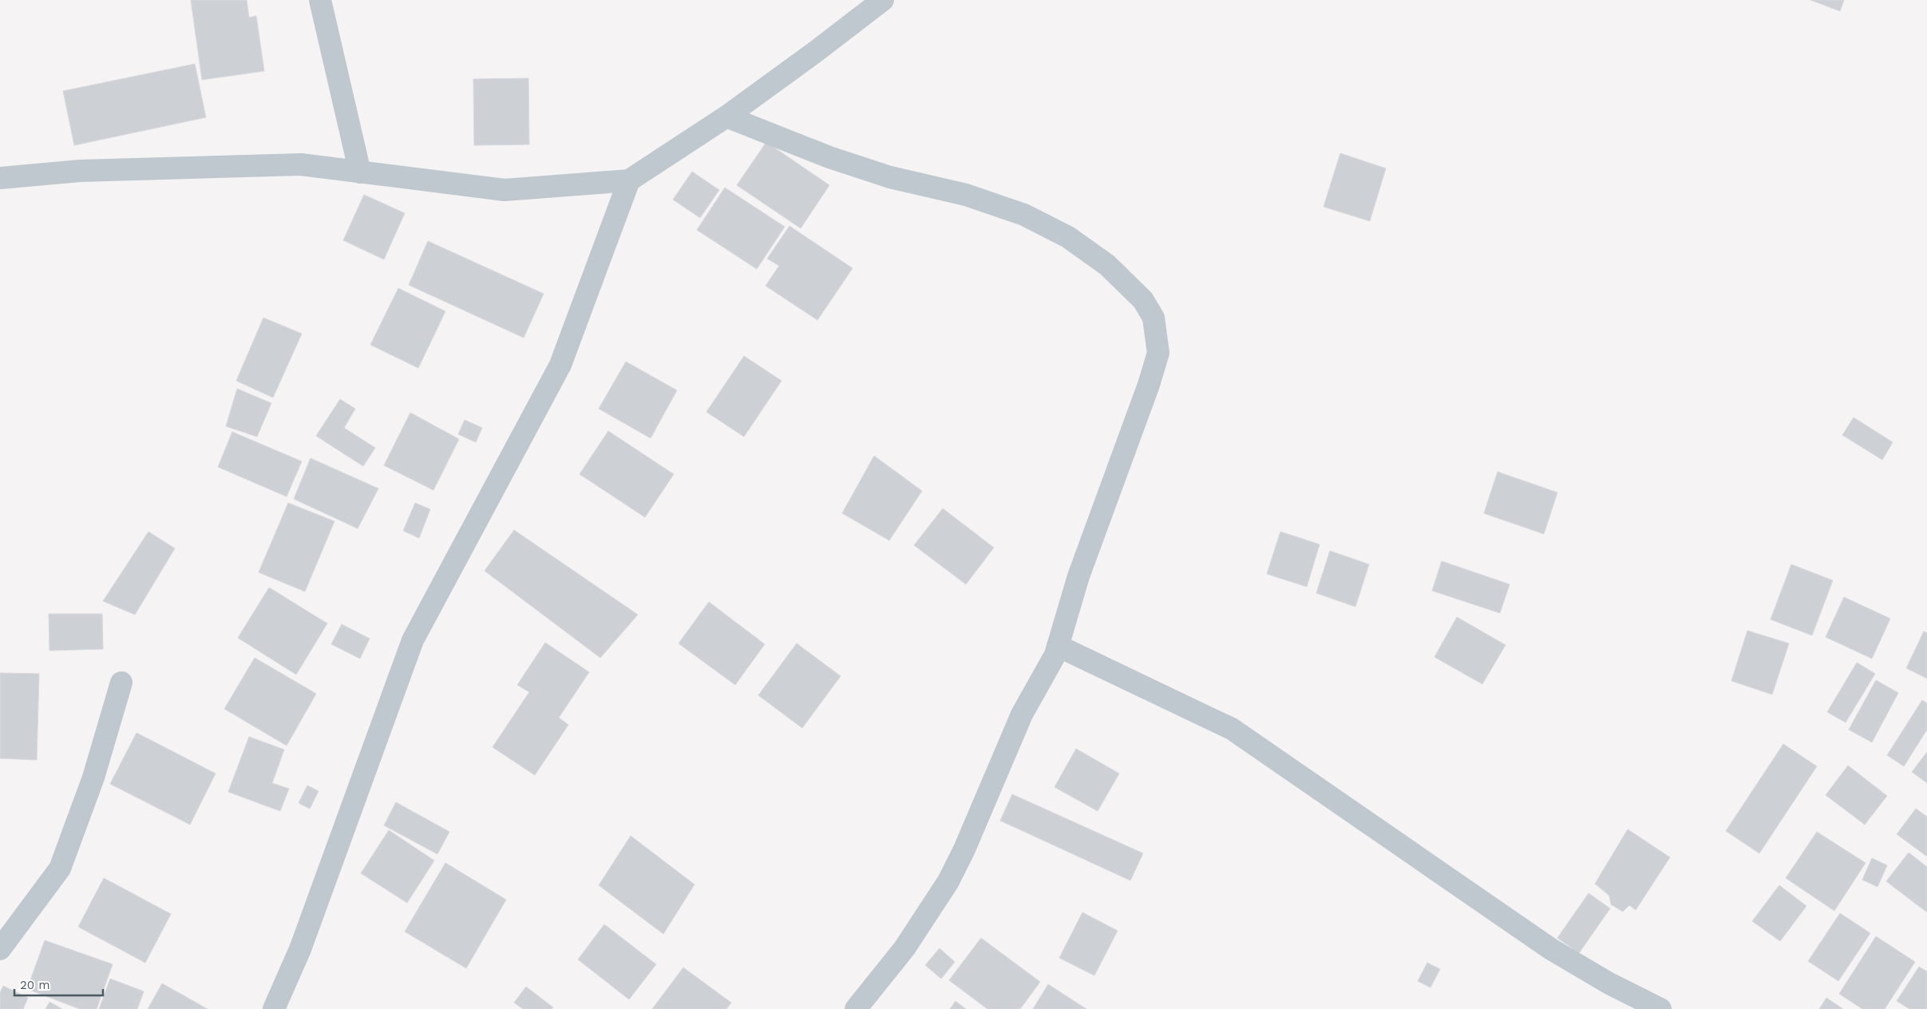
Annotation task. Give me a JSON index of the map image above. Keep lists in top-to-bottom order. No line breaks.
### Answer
{"scale_bar":"20 m"}
